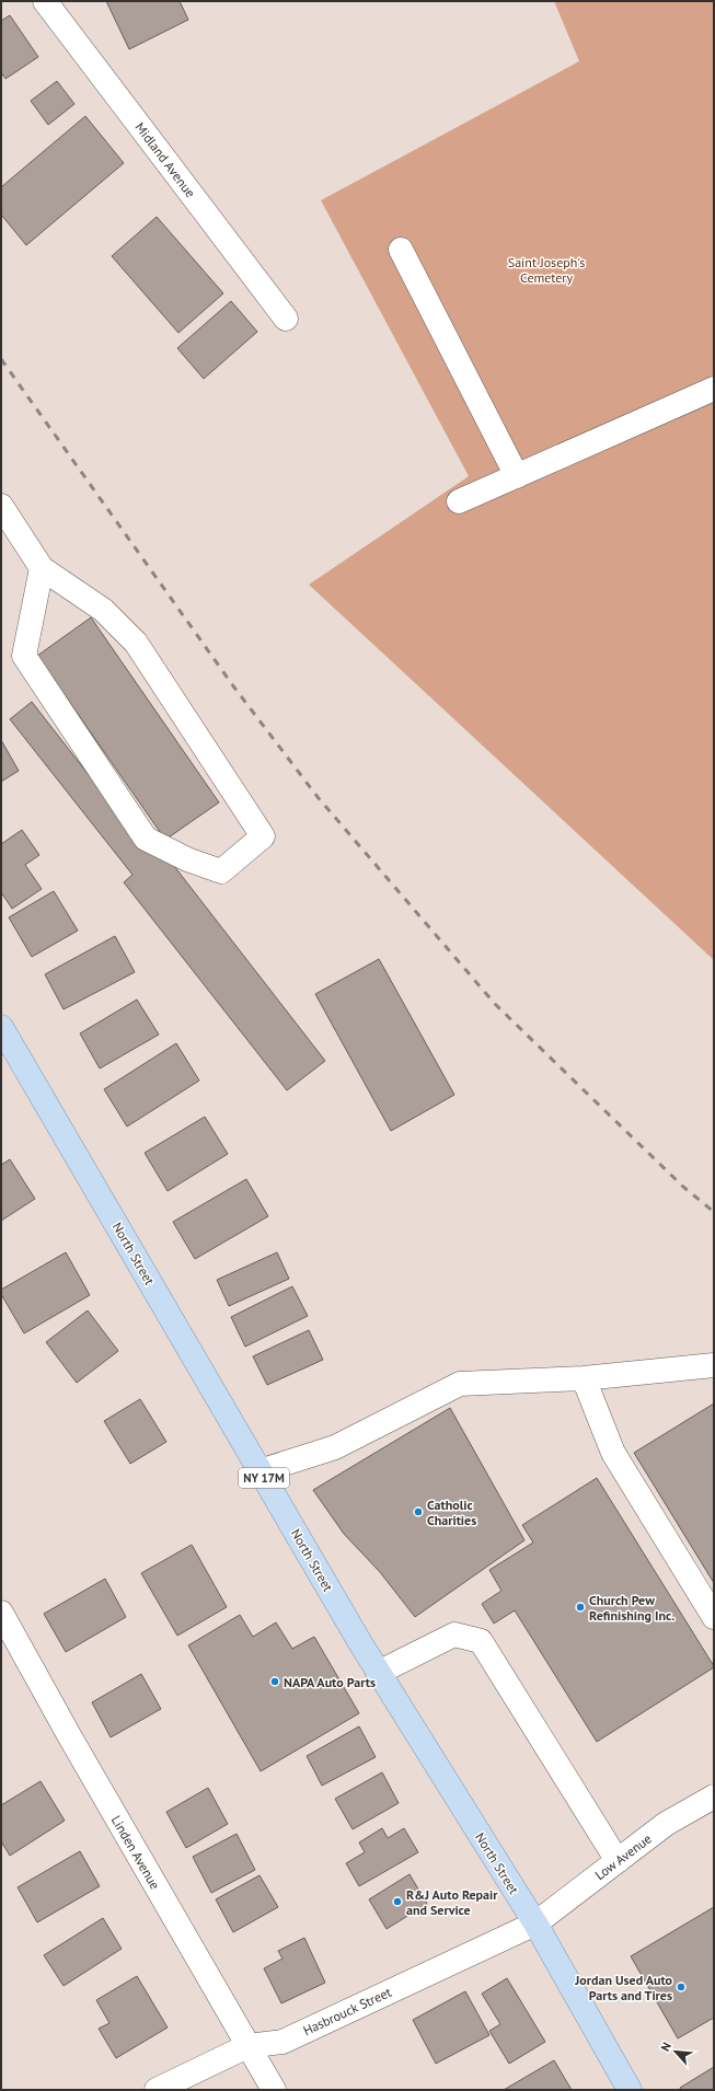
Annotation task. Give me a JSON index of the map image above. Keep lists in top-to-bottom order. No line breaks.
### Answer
{"streets":{"main road":["North Street","NY 17M"],"street":["Midland Avenue","Linden Avenue","Low Avenue","Hasbrouck Street"]},"crossings":[["North Street","Low Avenue"],["North Street","Hasbrouck Street"],["Linden Avenue","Hasbrouck Street"],["Low Avenue","Hasbrouck Street"]],"parks":["Saint Joseph's Cemetery"],"places":["Catholic Charities","Church Pew Refinishing Inc.","NAPA Auto Parts","R&J Auto Repair and Service","Jordan Used Auto Parts and Tires"],"north":"top left"}
